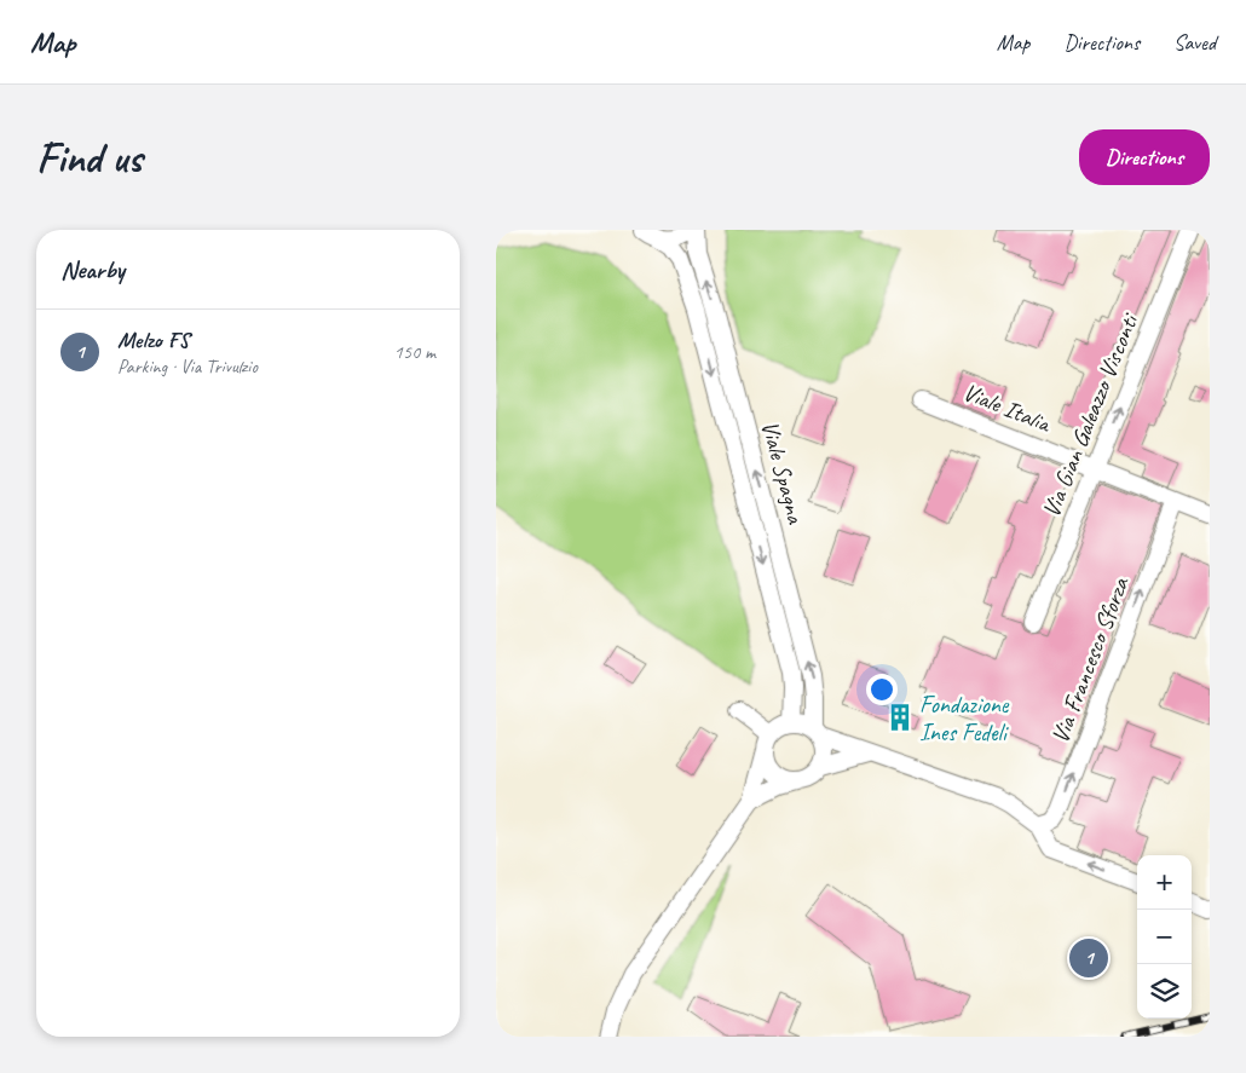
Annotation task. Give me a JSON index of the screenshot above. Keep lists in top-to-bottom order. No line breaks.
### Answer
{"streets":{"street":["Viale Italia","Via Gian Galeazzo Visconti","Viale Spagna","Via Francesco Sforza"]},"crossings":[["Viale Italia","Via Gian Galeazzo Visconti"],["Viale Italia","Via Francesco Sforza"]],"one_way":["Via Gian Galeazzo Visconti","Via Francesco Sforza"],"places":{"building":["Fondazione Ines Fedeli"]},"page":{"header":"Map","nav":["Map","Directions","Saved"],"buttons":"Directions","title":"Find us","heading":"Nearby","list":[{"mark":"1","name":"Melzo FS","note":"Parking · Via Trivulzio","value":"150 m"}],"map_buttons":["+","−"],"pins":"1"}}
